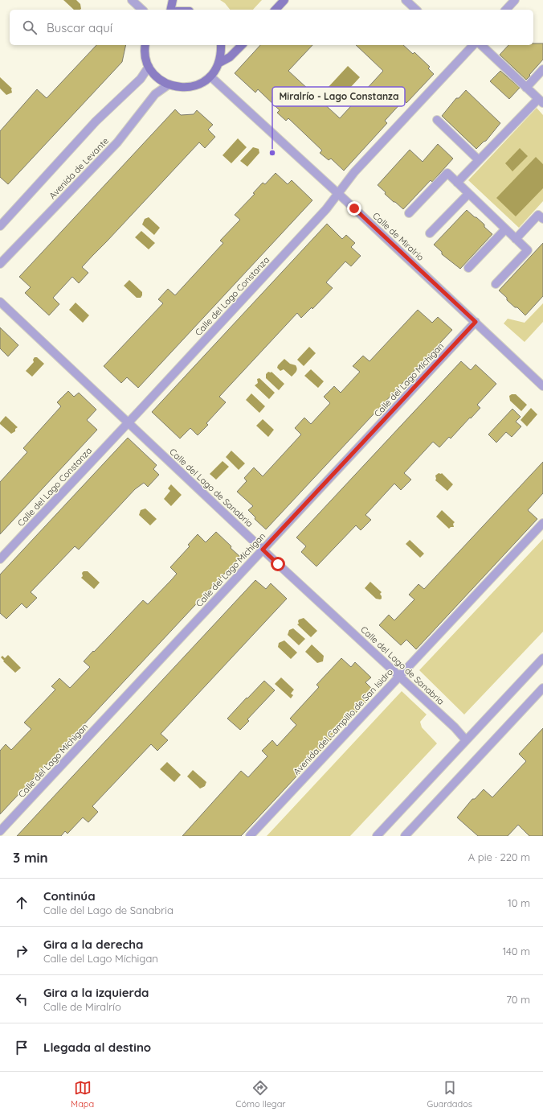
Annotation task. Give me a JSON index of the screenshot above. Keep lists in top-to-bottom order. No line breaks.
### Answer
{"streets":{"street":["Avenida de Levante","Calle de Miralrío","Calle del Lago Constanza","Calle del Lago Míchigan","Calle del Lago de Sanabria","Avenida del Campillo de San Isidro"]},"crossings":[["Calle de Miralrío","Calle del Lago Constanza"],["Calle de Miralrío","Calle del Lago Míchigan"],["Calle del Lago Constanza","Calle del Lago de Sanabria"],["Calle del Lago Míchigan","Calle del Lago de Sanabria"],["Calle del Lago de Sanabria","Avenida del Campillo de San Isidro"]],"places":["Miralrío - Lago Constanza"],"page":{"search":"Buscar aquí","heading":["3 min","A pie · 220 m"],"list":[["Continúa","Calle del Lago de Sanabria","10 m"],["Gira a la derecha","Calle del Lago Míchigan","140 m"],["Gira a la izquierda","Calle de Miralrío","70 m"],"Llegada al destino"],"nav":["Mapa","Cómo llegar","Guardados"]}}
